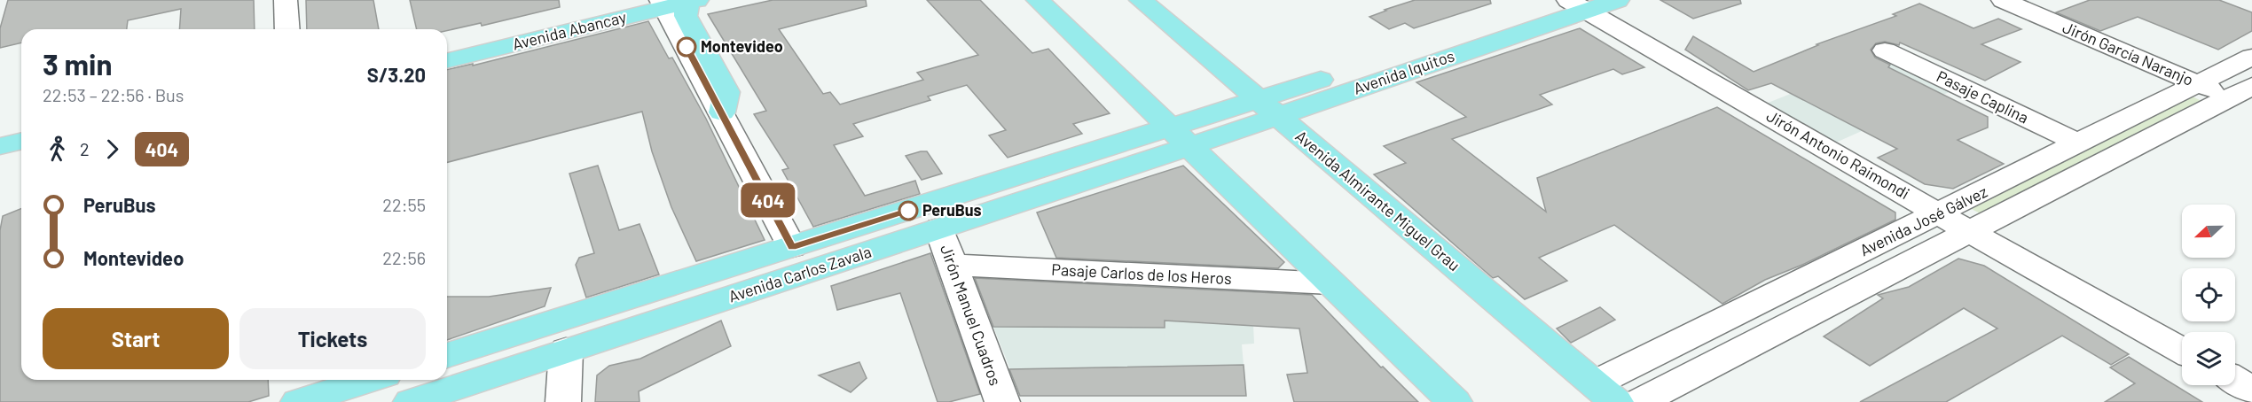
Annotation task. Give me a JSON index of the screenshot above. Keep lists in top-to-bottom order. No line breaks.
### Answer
{"streets":{"main road":["Avenida Abancay","Avenida Iquitos","Avenida Almirante Miguel Grau","Avenida Carlos Zavala"],"street":["Jirón García Naranjo","Pasaje Caplina","Jirón Antonio Raimondi","Avenida José Gálvez","Pasaje Carlos de los Heros","Jirón Manuel Cuadros"]},"crossings":[["Jirón García Naranjo","Avenida José Gálvez"],["Avenida Iquitos","Jirón Antonio Raimondi"],["Avenida Iquitos","Avenida Almirante Miguel Grau"],["Avenida Iquitos","Avenida Carlos Zavala"],["Pasaje Caplina","Avenida José Gálvez"],["Jirón Antonio Raimondi","Avenida José Gálvez"],["Avenida Almirante Miguel Grau","Avenida José Gálvez"],["Avenida Carlos Zavala","Jirón Manuel Cuadros"],["Pasaje Carlos de los Heros","Jirón Manuel Cuadros"]],"places":["Montevideo","PeruBus"],"lines":["bus line 404"],"north":"left","page":{"on_map":"404","heading":["3 min","22:53 – 22:56 · Bus","S/3.20"],"legs":["2","404"],"list":[{"name":"PeruBus","value":"22:55"},{"name":"Montevideo","value":"22:56"}],"buttons":["Start","Tickets"]}}
